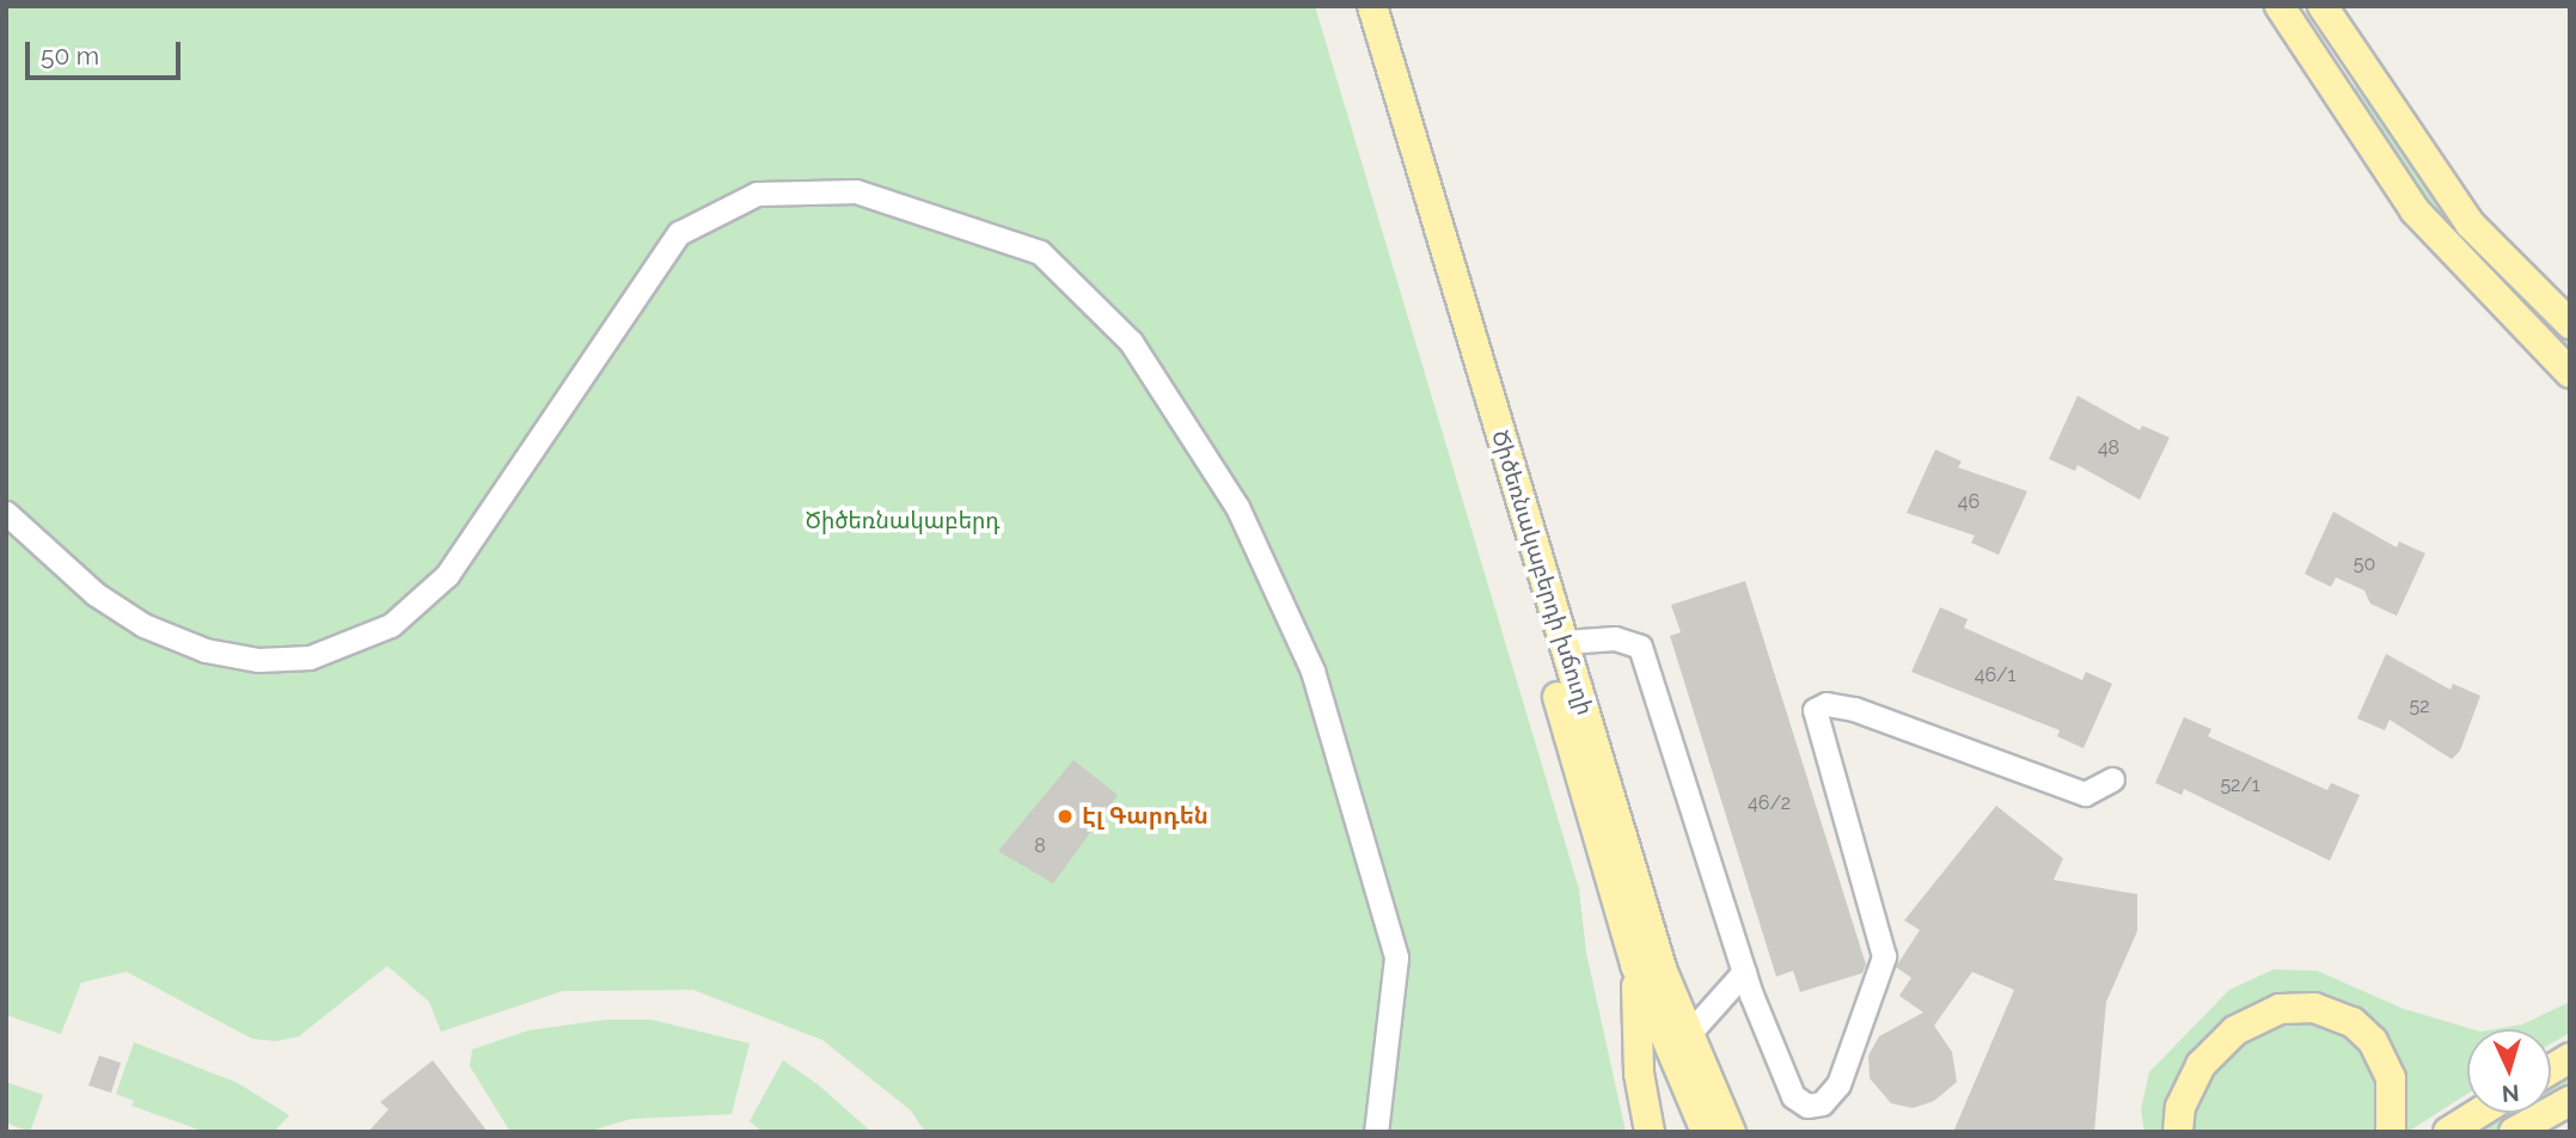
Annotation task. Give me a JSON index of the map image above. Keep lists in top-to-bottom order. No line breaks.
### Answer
{"streets":{"main road":["Ծիծեռնակաբերդի խճուղի"]},"parks":["Ծիծեռնակաբերդ"],"places":["Էլ Գարդեն"],"house_numbers":["48","46","50","46/1","52","52/1","46/2","8"],"scale_bar":"50 m","north":"bottom"}
